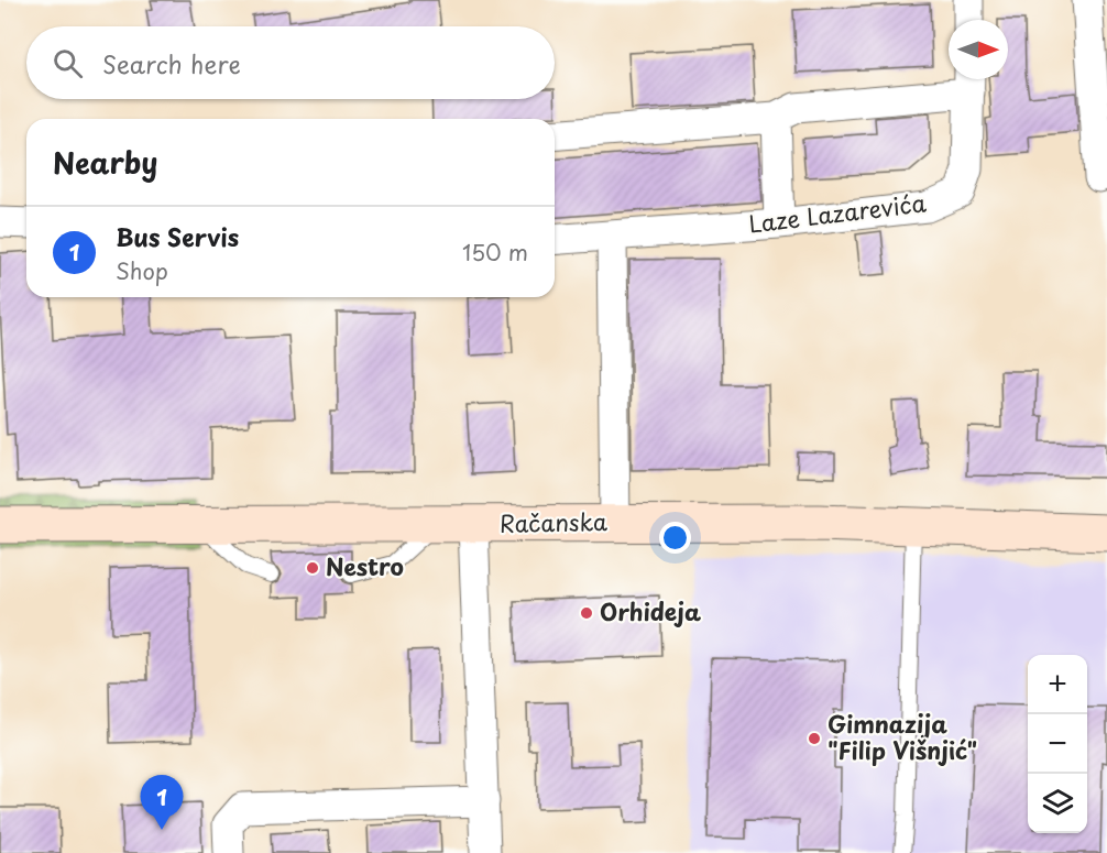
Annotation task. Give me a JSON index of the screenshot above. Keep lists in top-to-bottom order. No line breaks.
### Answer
{"streets":{"main road":["Račanska"],"street":["Laze Lazarevića"]},"places":["Nestro","Orhideja","Gimnazija \"Filip Višnjić\""],"north":"right","page":{"search":"Search here","heading":"Nearby","list":[{"mark":"1","name":"Bus Servis","note":"Shop","value":"150 m"}],"map_buttons":["+","−"],"pins":"1"}}
